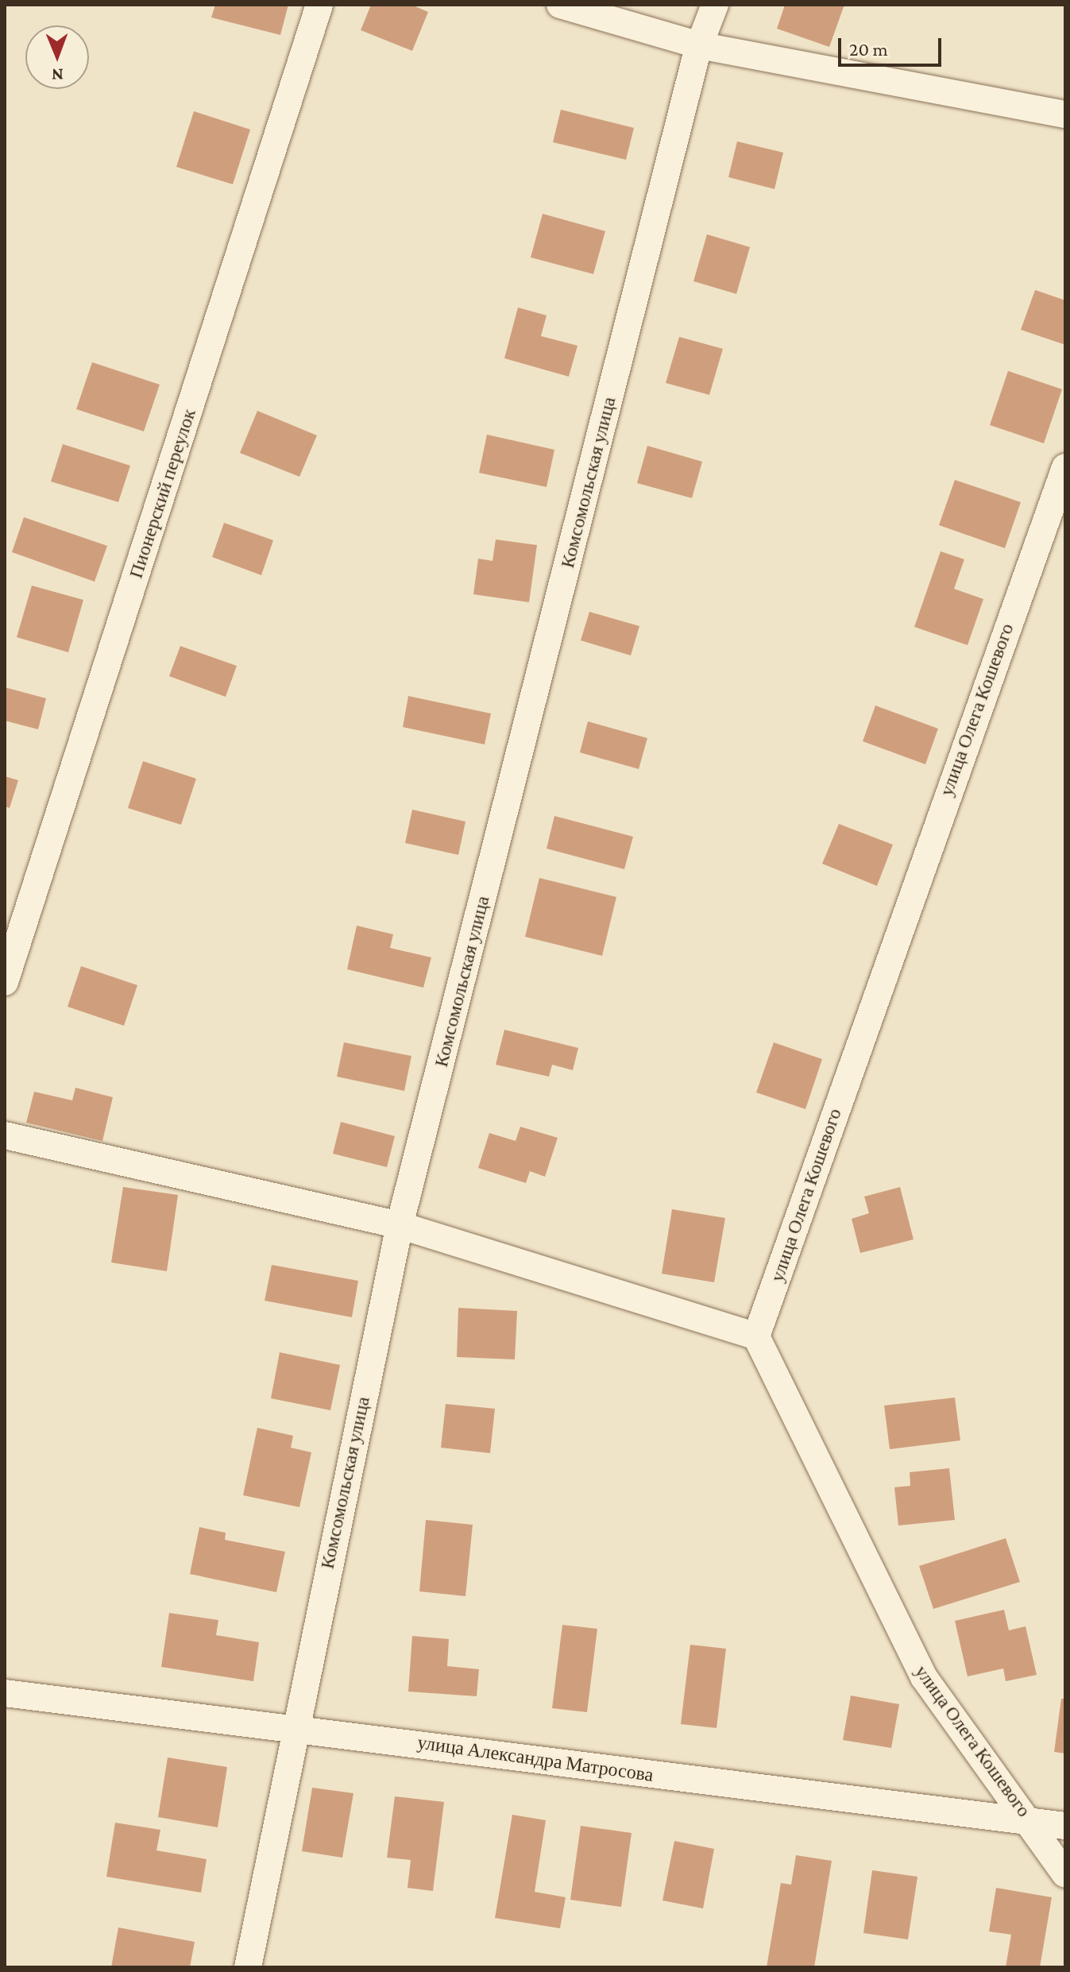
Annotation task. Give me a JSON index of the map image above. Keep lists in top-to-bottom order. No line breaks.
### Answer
{"streets":{"street":["Комсомольская улица","Пионерский переулок","улица Олега Кошевого","улица Александра Матросова"]},"crossings":[["Комсомольская улица","улица Александра Матросова"],["улица Олега Кошевого","улица Александра Матросова"]],"scale_bar":"20 m","north":"bottom"}
